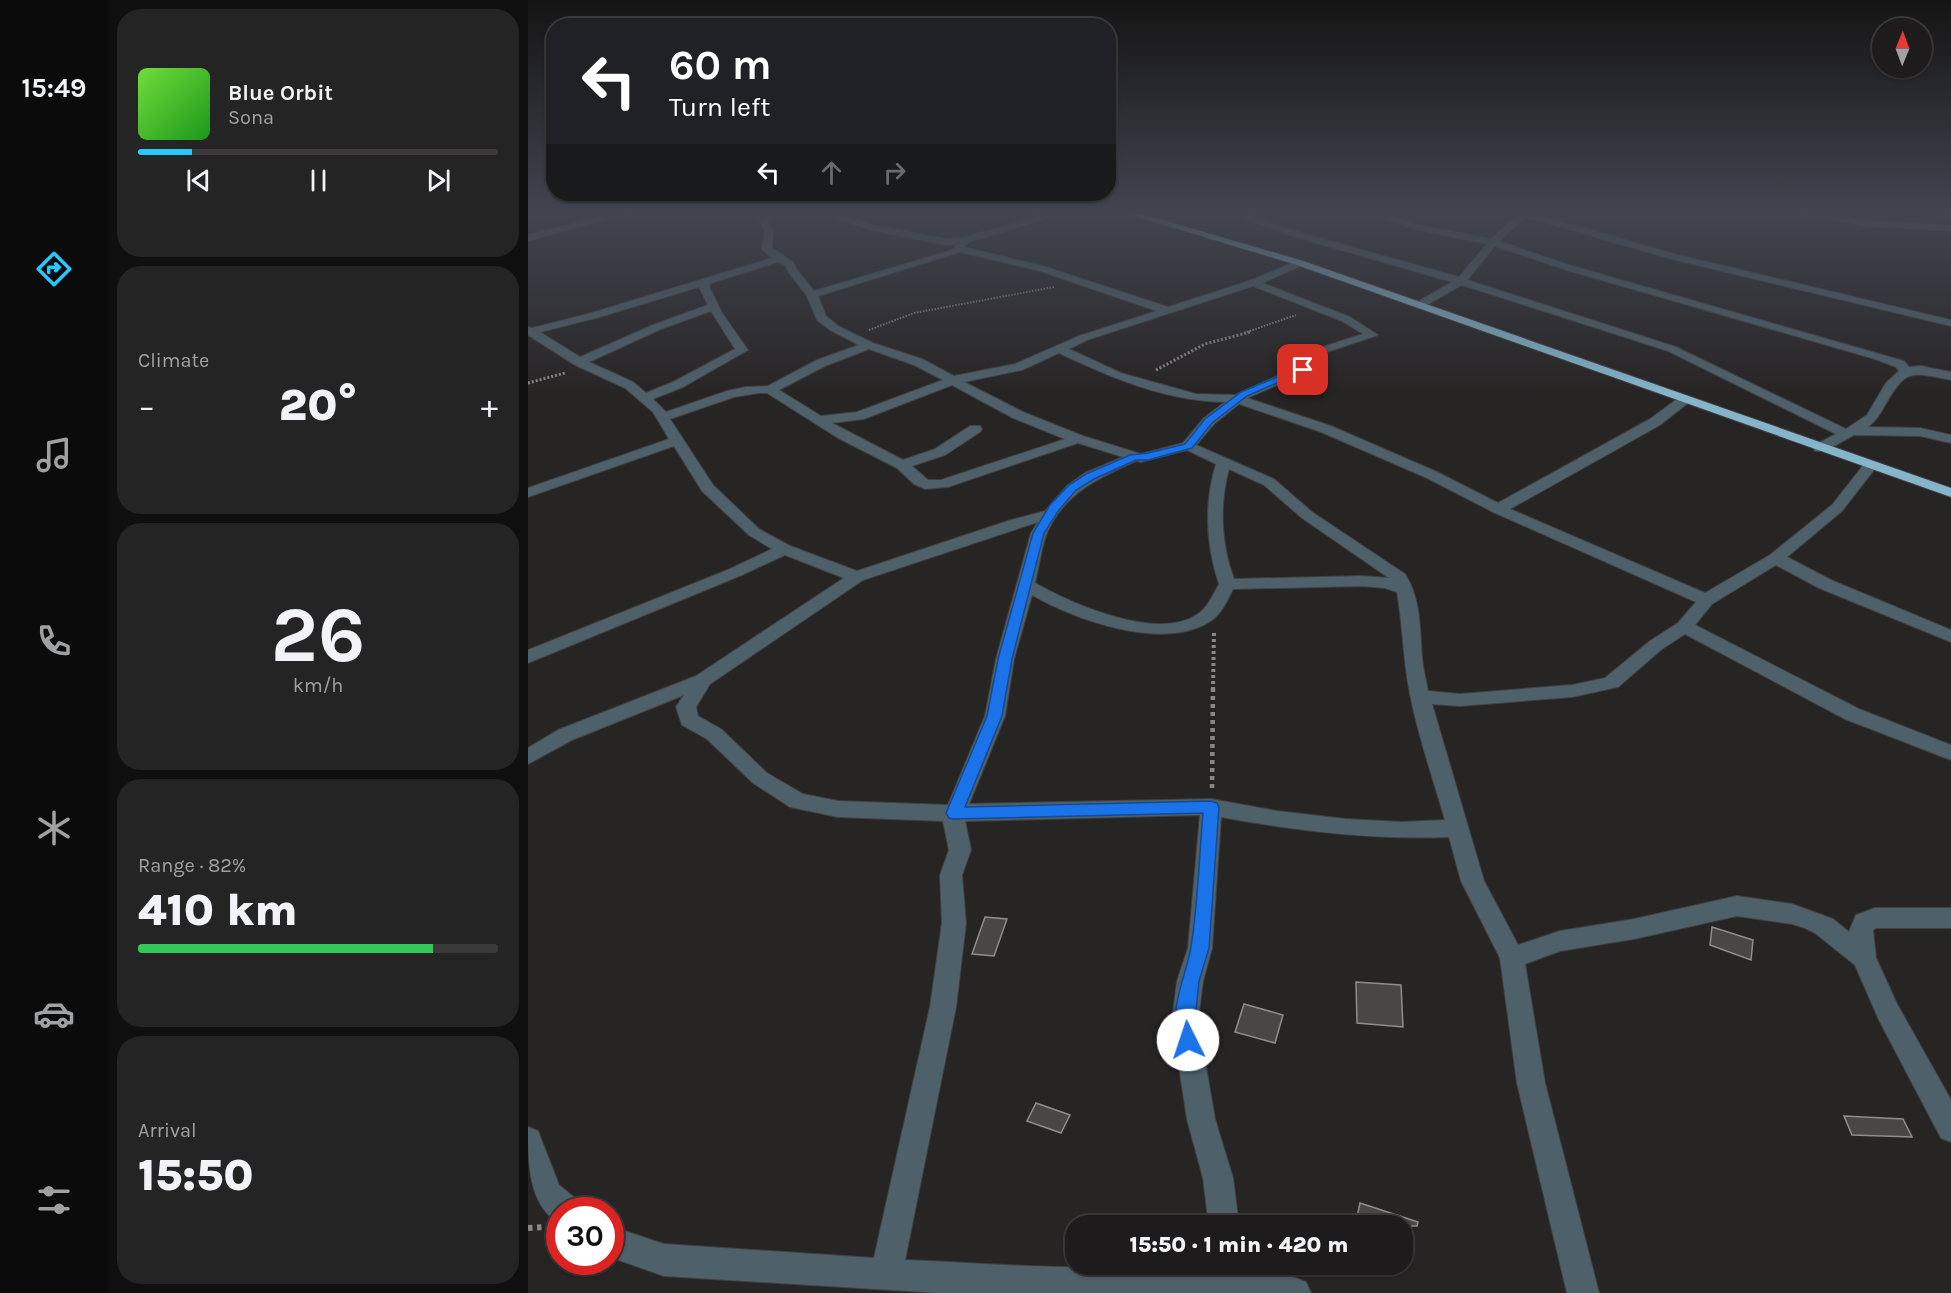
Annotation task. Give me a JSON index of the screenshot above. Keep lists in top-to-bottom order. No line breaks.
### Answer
{"north":"top","page":{"tabs":"15:49","turn":["60 m","Turn left"],"song":["Blue Orbit","Sona"],"tile":["Climate",["26","km/h"],["Range · 82%","410 km"],["Arrival","15:50"]],"heat":["−","20°","+"],"limit":"30","trip":"15:50 · 1 min · 420 m"}}
